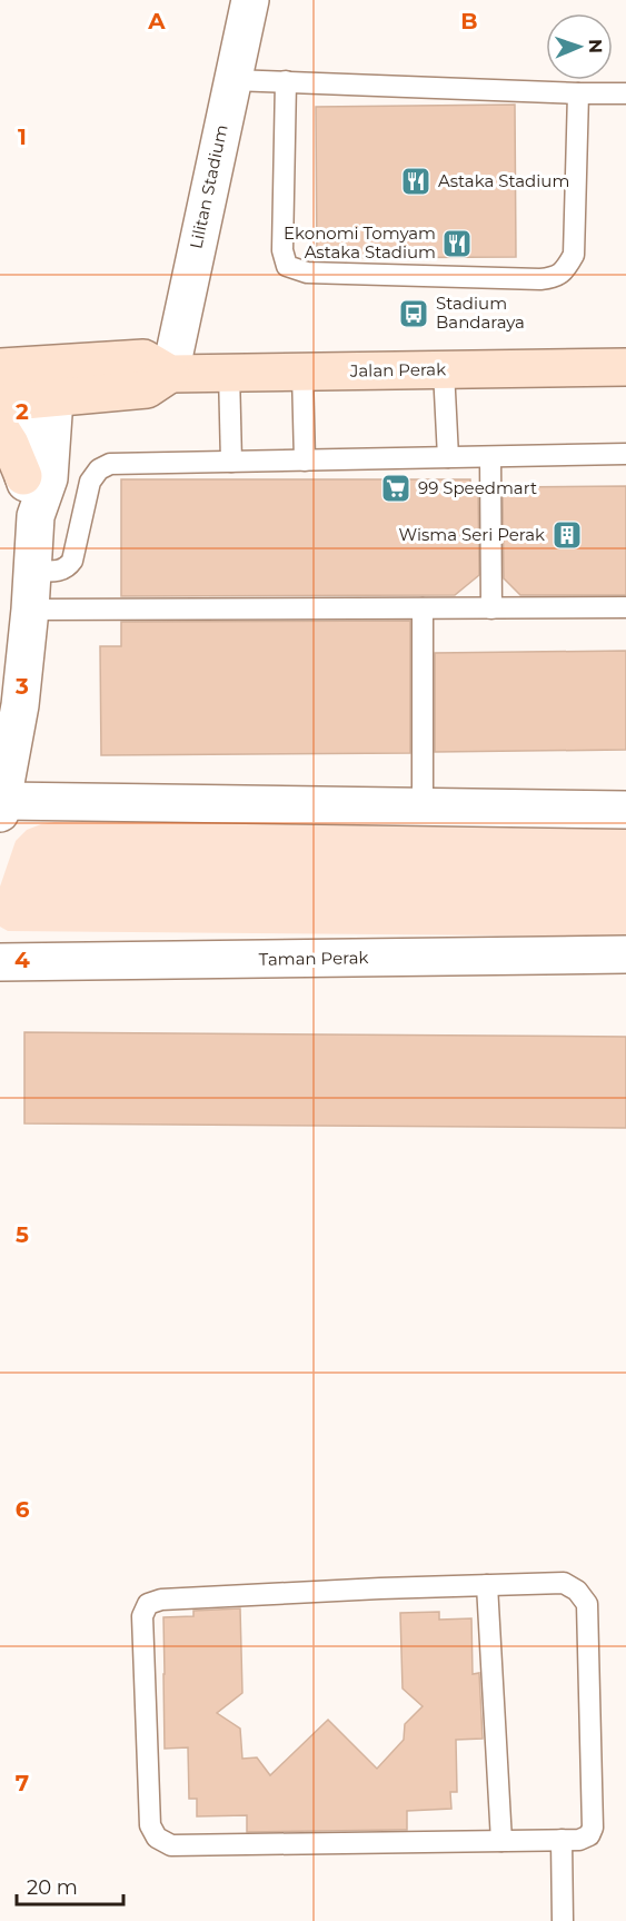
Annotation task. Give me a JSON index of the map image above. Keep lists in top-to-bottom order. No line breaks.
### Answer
{"streets":{"main road":["Jalan Perak"],"street":["Lilitan Stadium","Taman Perak"]},"crossings":[["Lilitan Stadium","Jalan Perak"]],"places":{"restaurant":["Astaka Stadium","Ekonomi Tomyam Astaka Stadium"],"bus stop":["Stadium Bandaraya"],"supermarket":["99 Speedmart"],"building":["Wisma Seri Perak"]},"scale_bar":"20 m","north":"right","grid":{"columns":["A","B"],"rows":["1","2","3","4","5","6","7"]}}
